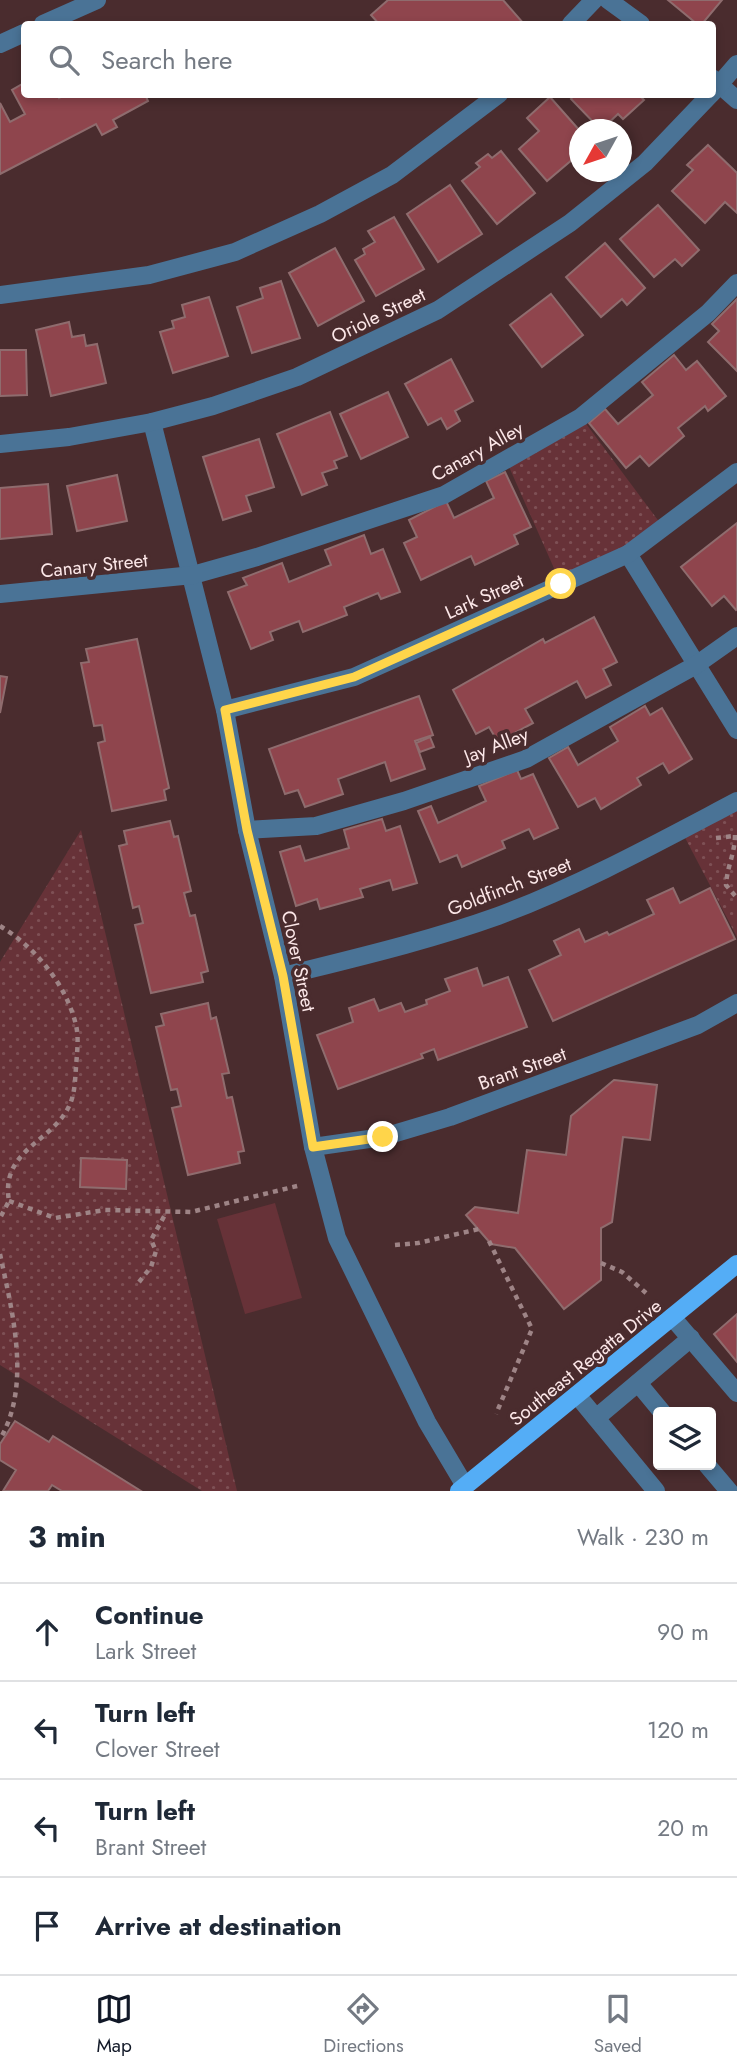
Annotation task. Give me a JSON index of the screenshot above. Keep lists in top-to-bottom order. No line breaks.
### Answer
{"streets":{"main road":["Southeast Regatta Drive"],"street":["Oriole Street","Canary Alley","Canary Street","Lark Street","Jay Alley","Goldfinch Street","Clover Street","Brant Street"]},"crossings":[["Oriole Street","Clover Street"],["Canary Alley","Canary Street"],["Canary Alley","Clover Street"],["Canary Street","Clover Street"],["Lark Street","Clover Street"],["Jay Alley","Clover Street"],["Goldfinch Street","Clover Street"],["Clover Street","Brant Street"],["Clover Street","Southeast Regatta Drive"]],"north":"bottom left","page":{"search":"Search here","heading":["3 min","Walk · 230 m"],"list":[["Continue","Lark Street","90 m"],["Turn left","Clover Street","120 m"],["Turn left","Brant Street","20 m"],"Arrive at destination"],"nav":["Map","Directions","Saved"]}}
